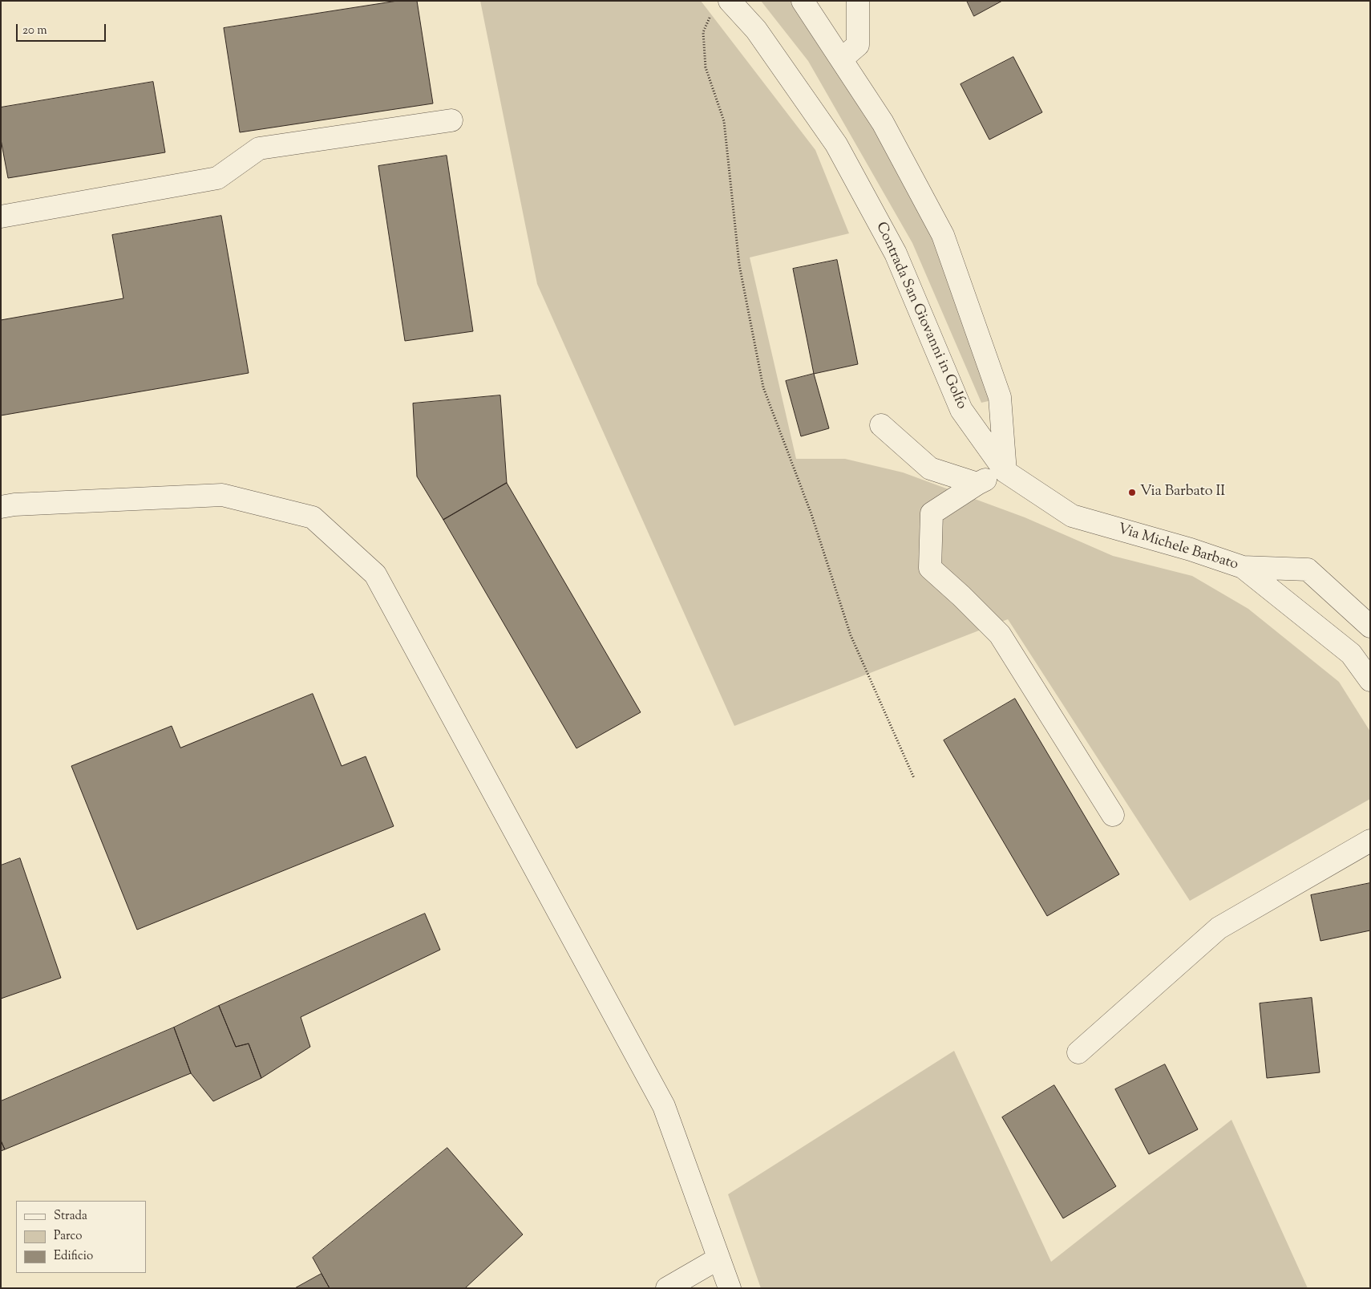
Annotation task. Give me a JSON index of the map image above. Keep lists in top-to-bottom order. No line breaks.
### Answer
{"streets":{"street":["Contrada San Giovanni in Golfo","Via Michele Barbato"]},"crossings":[["Contrada San Giovanni in Golfo","Via Michele Barbato"]],"places":["Via Barbato II"],"legend":["Strada","Parco","Edificio"],"scale_bar":"20 m"}
